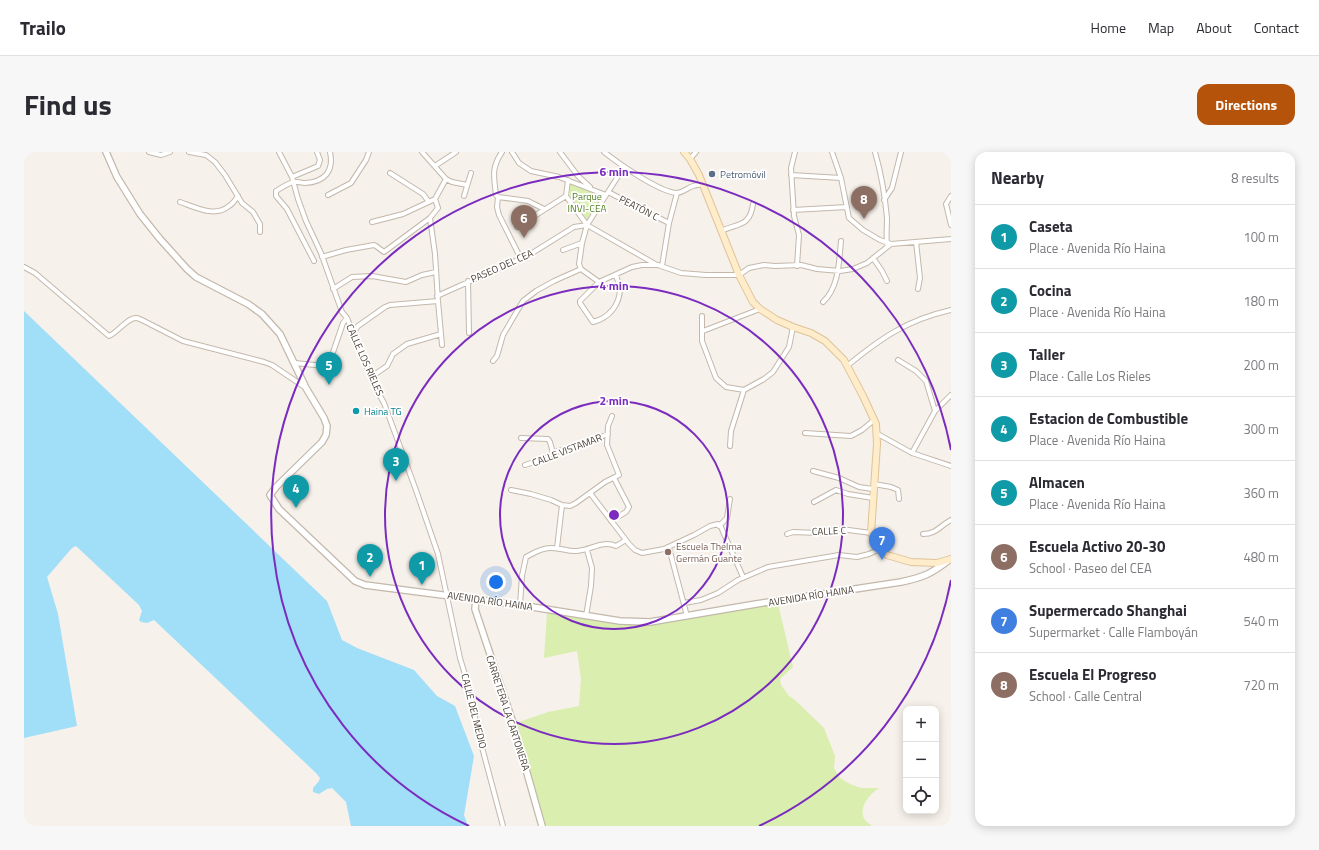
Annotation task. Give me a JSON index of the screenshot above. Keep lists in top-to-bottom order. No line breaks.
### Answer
{"streets":{"street":["PEATÓN C","PASEO DEL CEA","CALLE LOS RIELES","CALLE VISTAMAR","CALLE C","AVENIDA RÍO HAINA","CALLE DEL MEDIO","CARRETERA LA CARTONERA"]},"crossings":[["CALLE LOS RIELES","AVENIDA RÍO HAINA"],["CALLE LOS RIELES","CALLE DEL MEDIO"],["AVENIDA RÍO HAINA","CALLE DEL MEDIO"],["AVENIDA RÍO HAINA","CARRETERA LA CARTONERA"]],"parks":["Parque INVI-CEA"],"places":["Petromóvil","Haina TG","Escuela Thelma Germán Guante"],"page":{"header":"Trailo","nav":["Home","Map","About","Contact"],"title":"Find us","buttons":"Directions","heading":["Nearby","8 results"],"pins":["8","6","5","3","4","7","2","1"],"list":[{"mark":"1","name":"Caseta","note":"Place · Avenida Río Haina","value":"100 m"},{"mark":"2","name":"Cocina","note":"Place · Avenida Río Haina","value":"180 m"},{"mark":"3","name":"Taller","note":"Place · Calle Los Rieles","value":"200 m"},{"mark":"4","name":"Estacion de Combustible","note":"Place · Avenida Río Haina","value":"300 m"},{"mark":"5","name":"Almacen","note":"Place · Avenida Río Haina","value":"360 m"},{"mark":"6","name":"Escuela Activo 20-30","note":"School · Paseo del CEA","value":"480 m"},{"mark":"7","name":"Supermercado Shanghai","note":"Supermarket · Calle Flamboyán","value":"540 m"},{"mark":"8","name":"Escuela El Progreso","note":"School · Calle Central","value":"720 m"}],"map_buttons":["+","−"]},"rings":["6 min","4 min","2 min"]}
